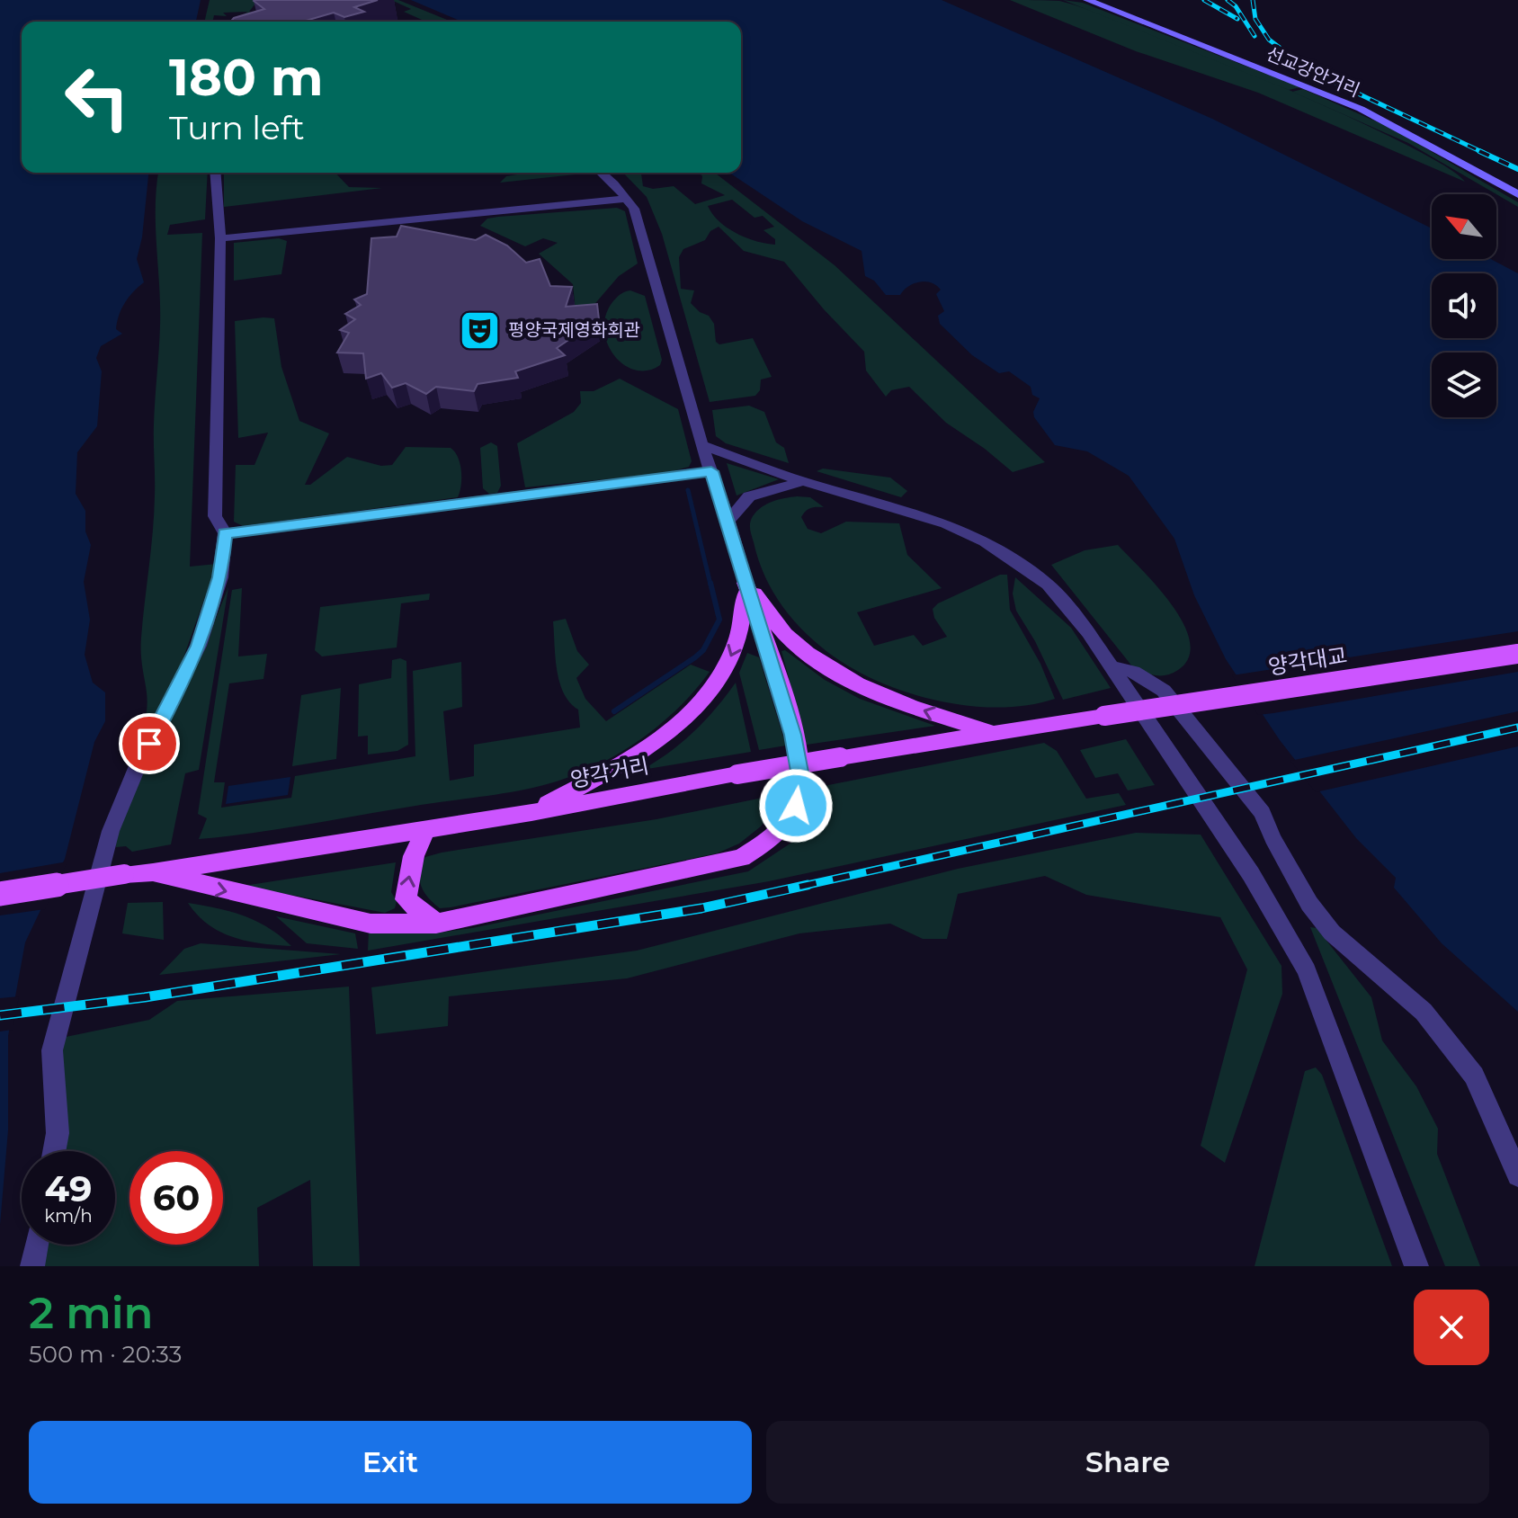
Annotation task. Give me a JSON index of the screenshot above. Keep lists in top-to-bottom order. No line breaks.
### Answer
{"streets":{"main road":["선교강안거리","양각대교","양각거리"]},"crossings":[["양각대교","양각거리"]],"places":{"theatre":["평양국제영화회관"]},"north":"top left","page":{"turn":["180 m","Turn left"],"speed":"49 km/h","limit":"60","heading":["2 min","500 m · 20:33"],"buttons":["Exit","Share"]}}
